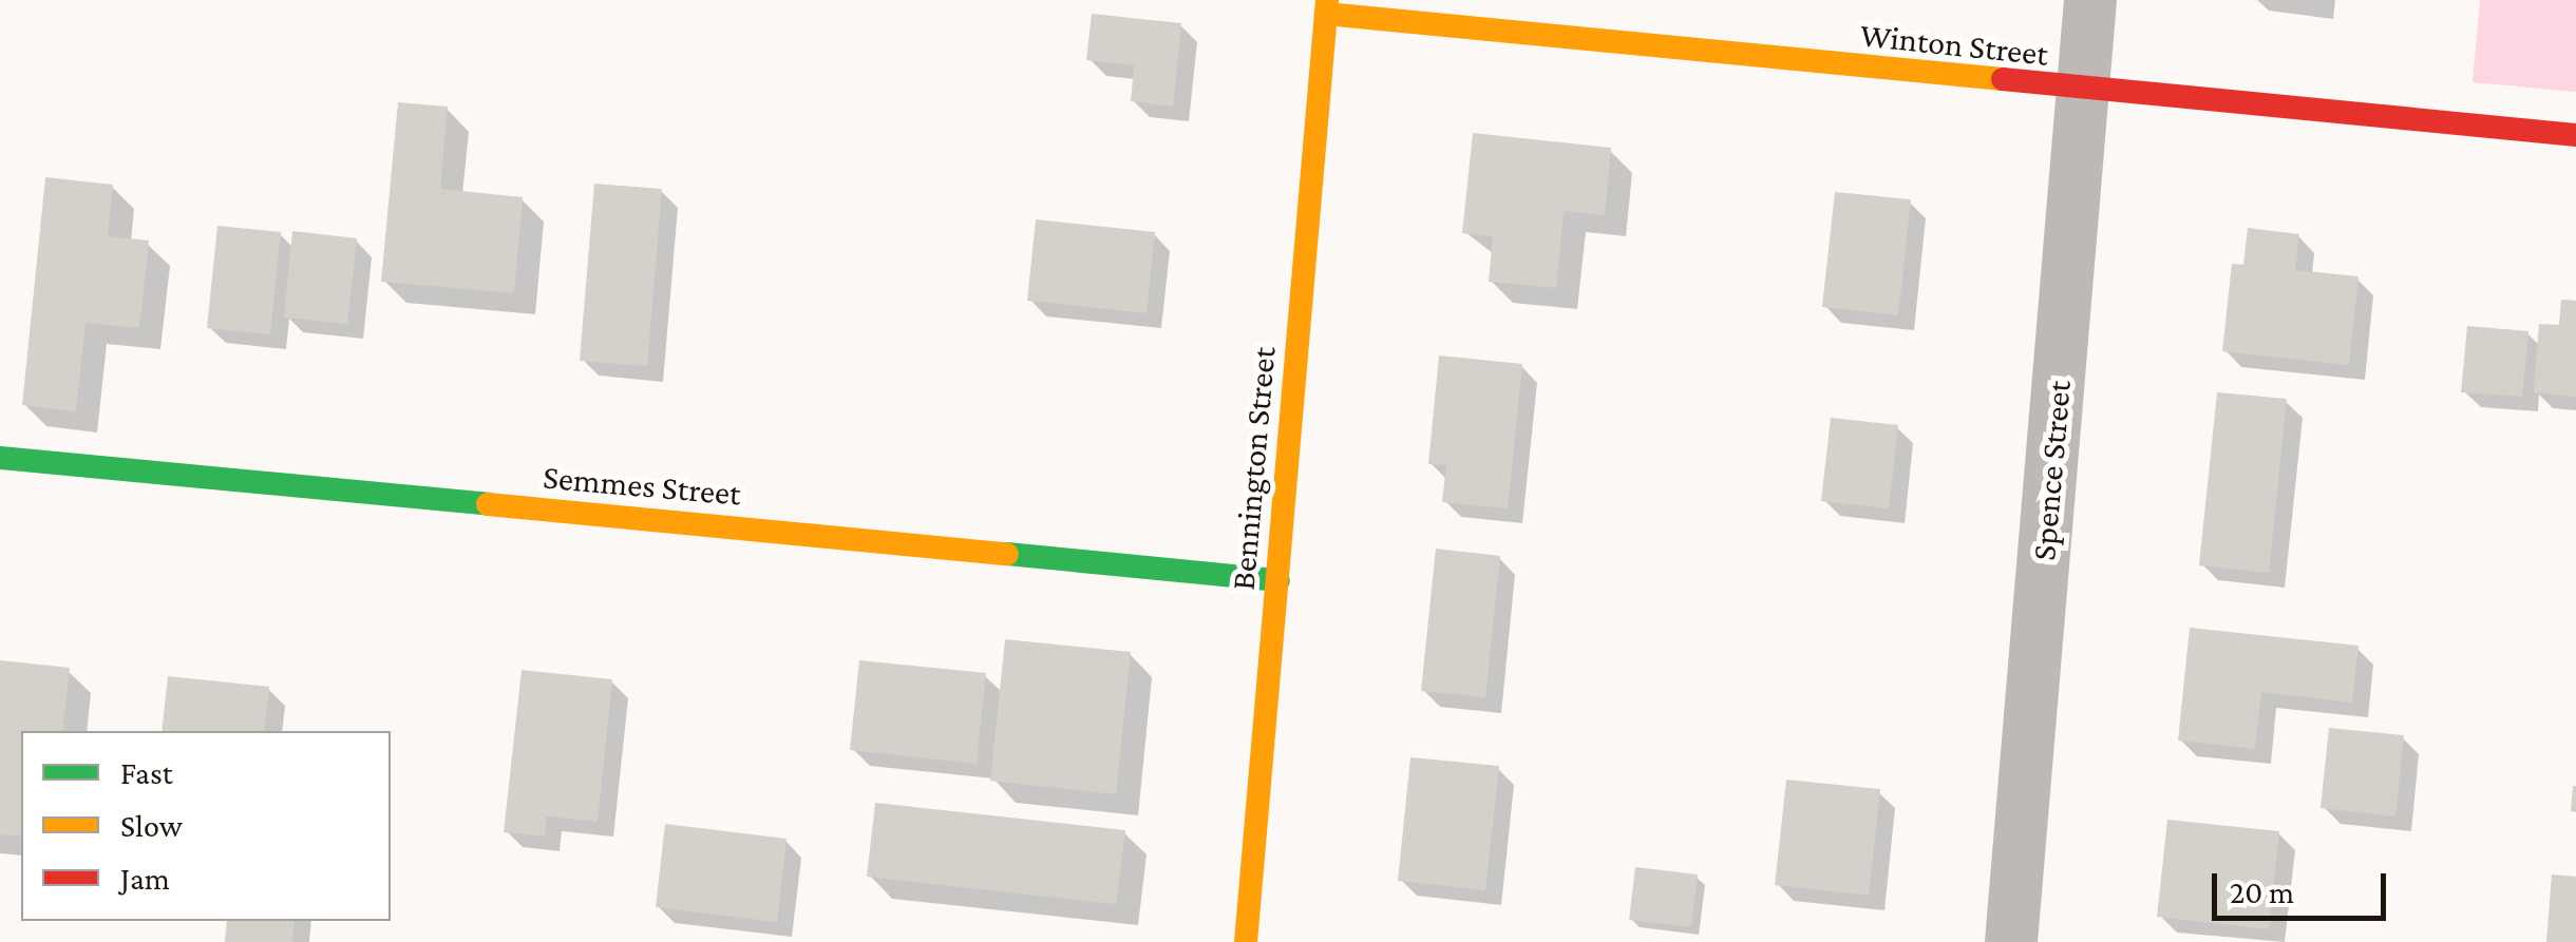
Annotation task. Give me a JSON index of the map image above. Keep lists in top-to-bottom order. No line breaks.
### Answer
{"streets":{"street":["Winton Street","Bennington Street","Spence Street","Semmes Street"]},"crossings":[["Winton Street","Bennington Street"],["Winton Street","Spence Street"],["Bennington Street","Semmes Street"]],"legend":["Fast","Slow","Jam"],"scale_bar":"20 m"}
